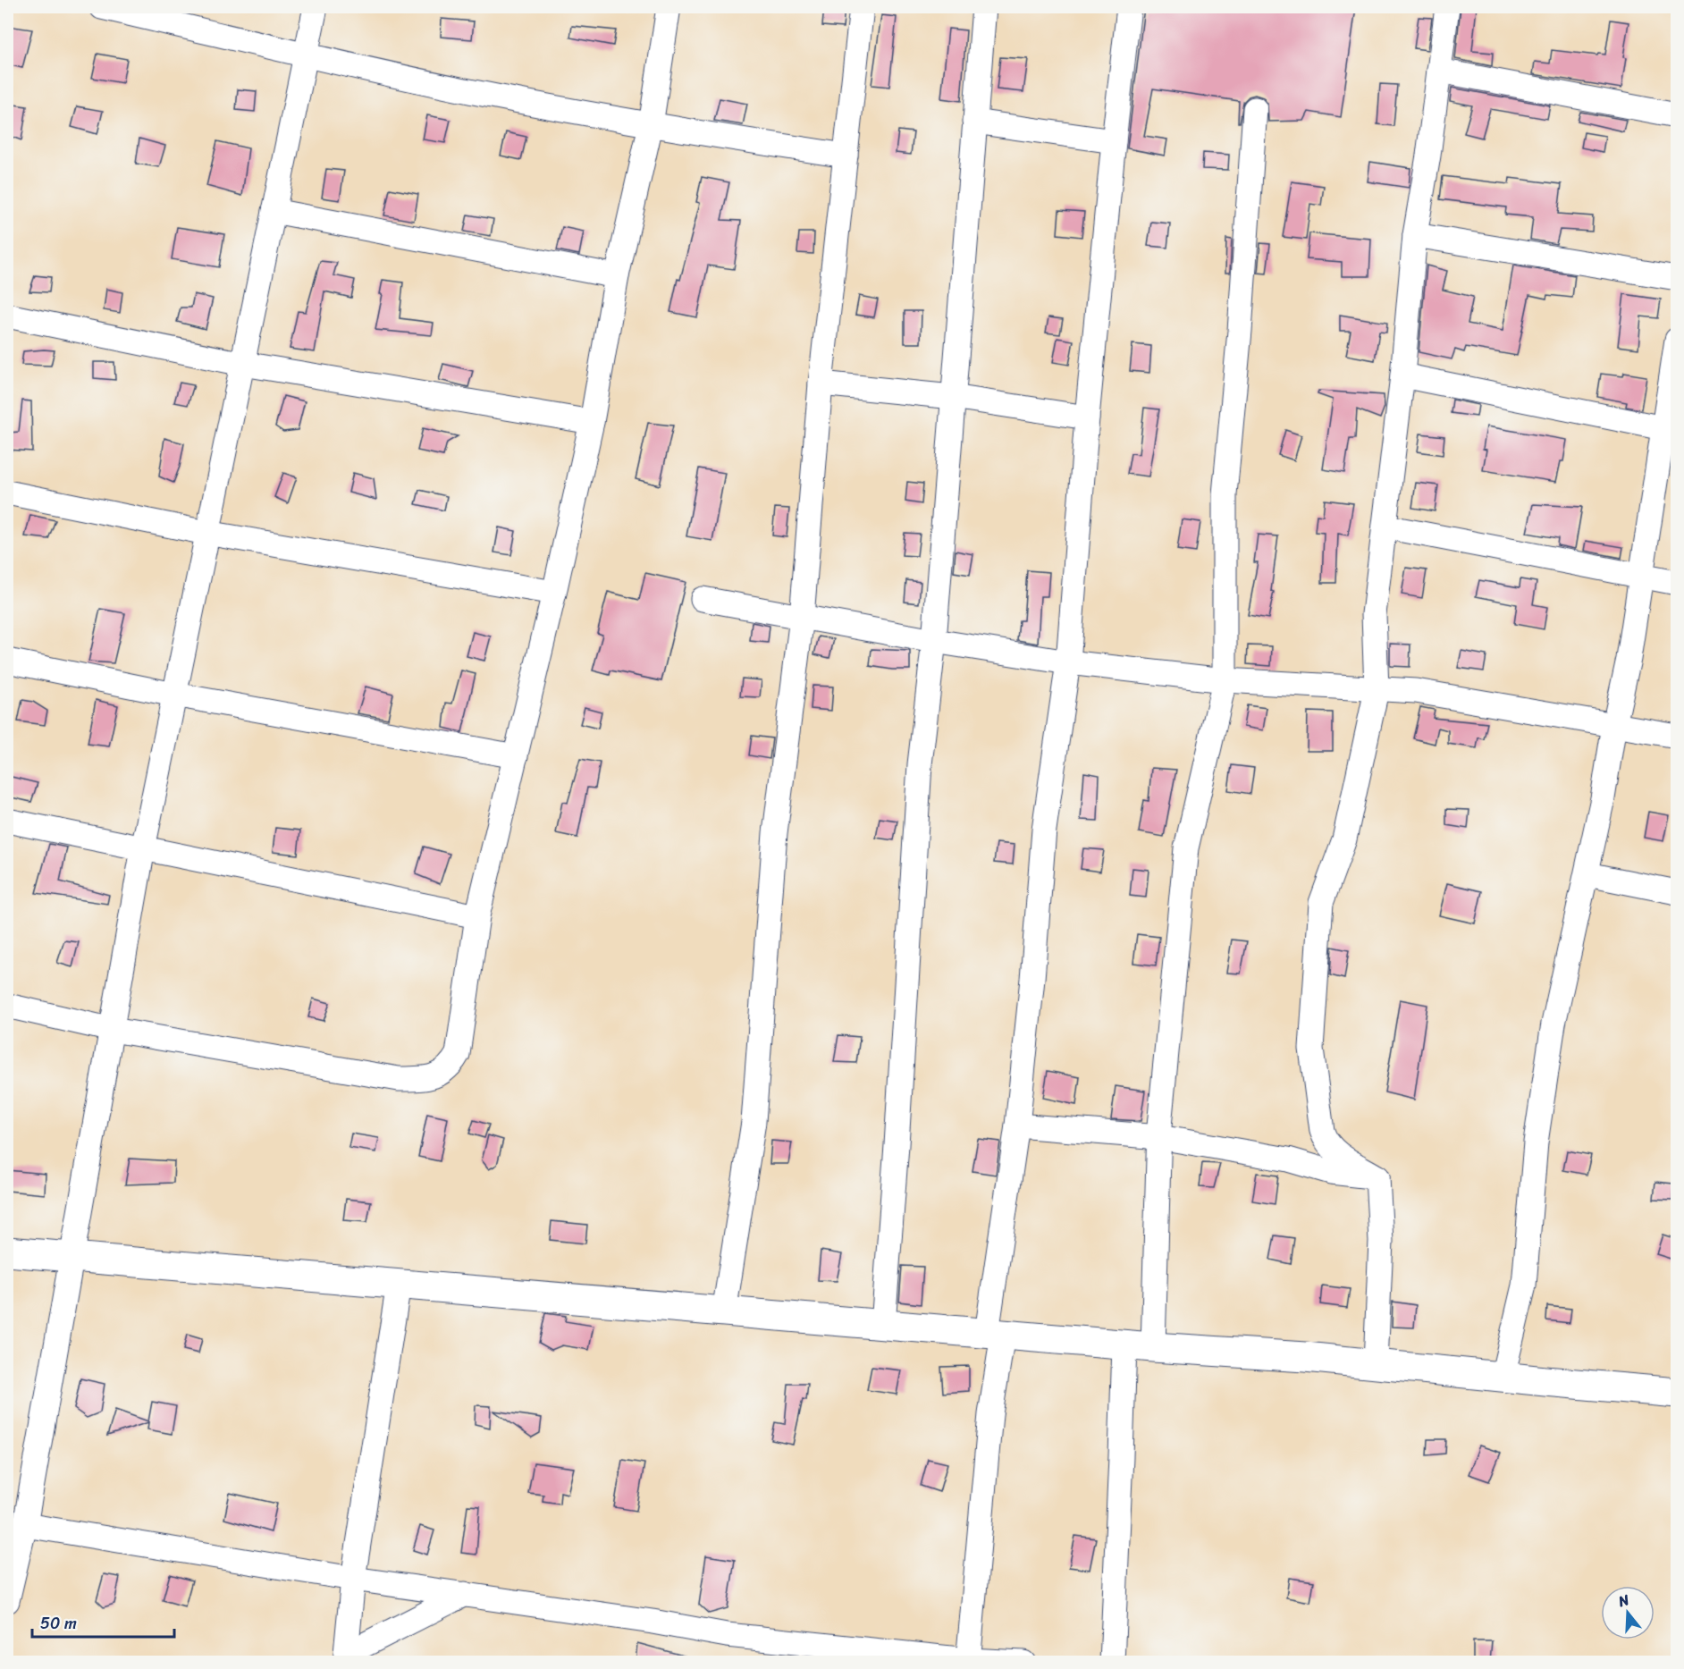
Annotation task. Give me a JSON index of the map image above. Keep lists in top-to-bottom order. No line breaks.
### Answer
{"scale_bar":"50 m","north":"top"}
